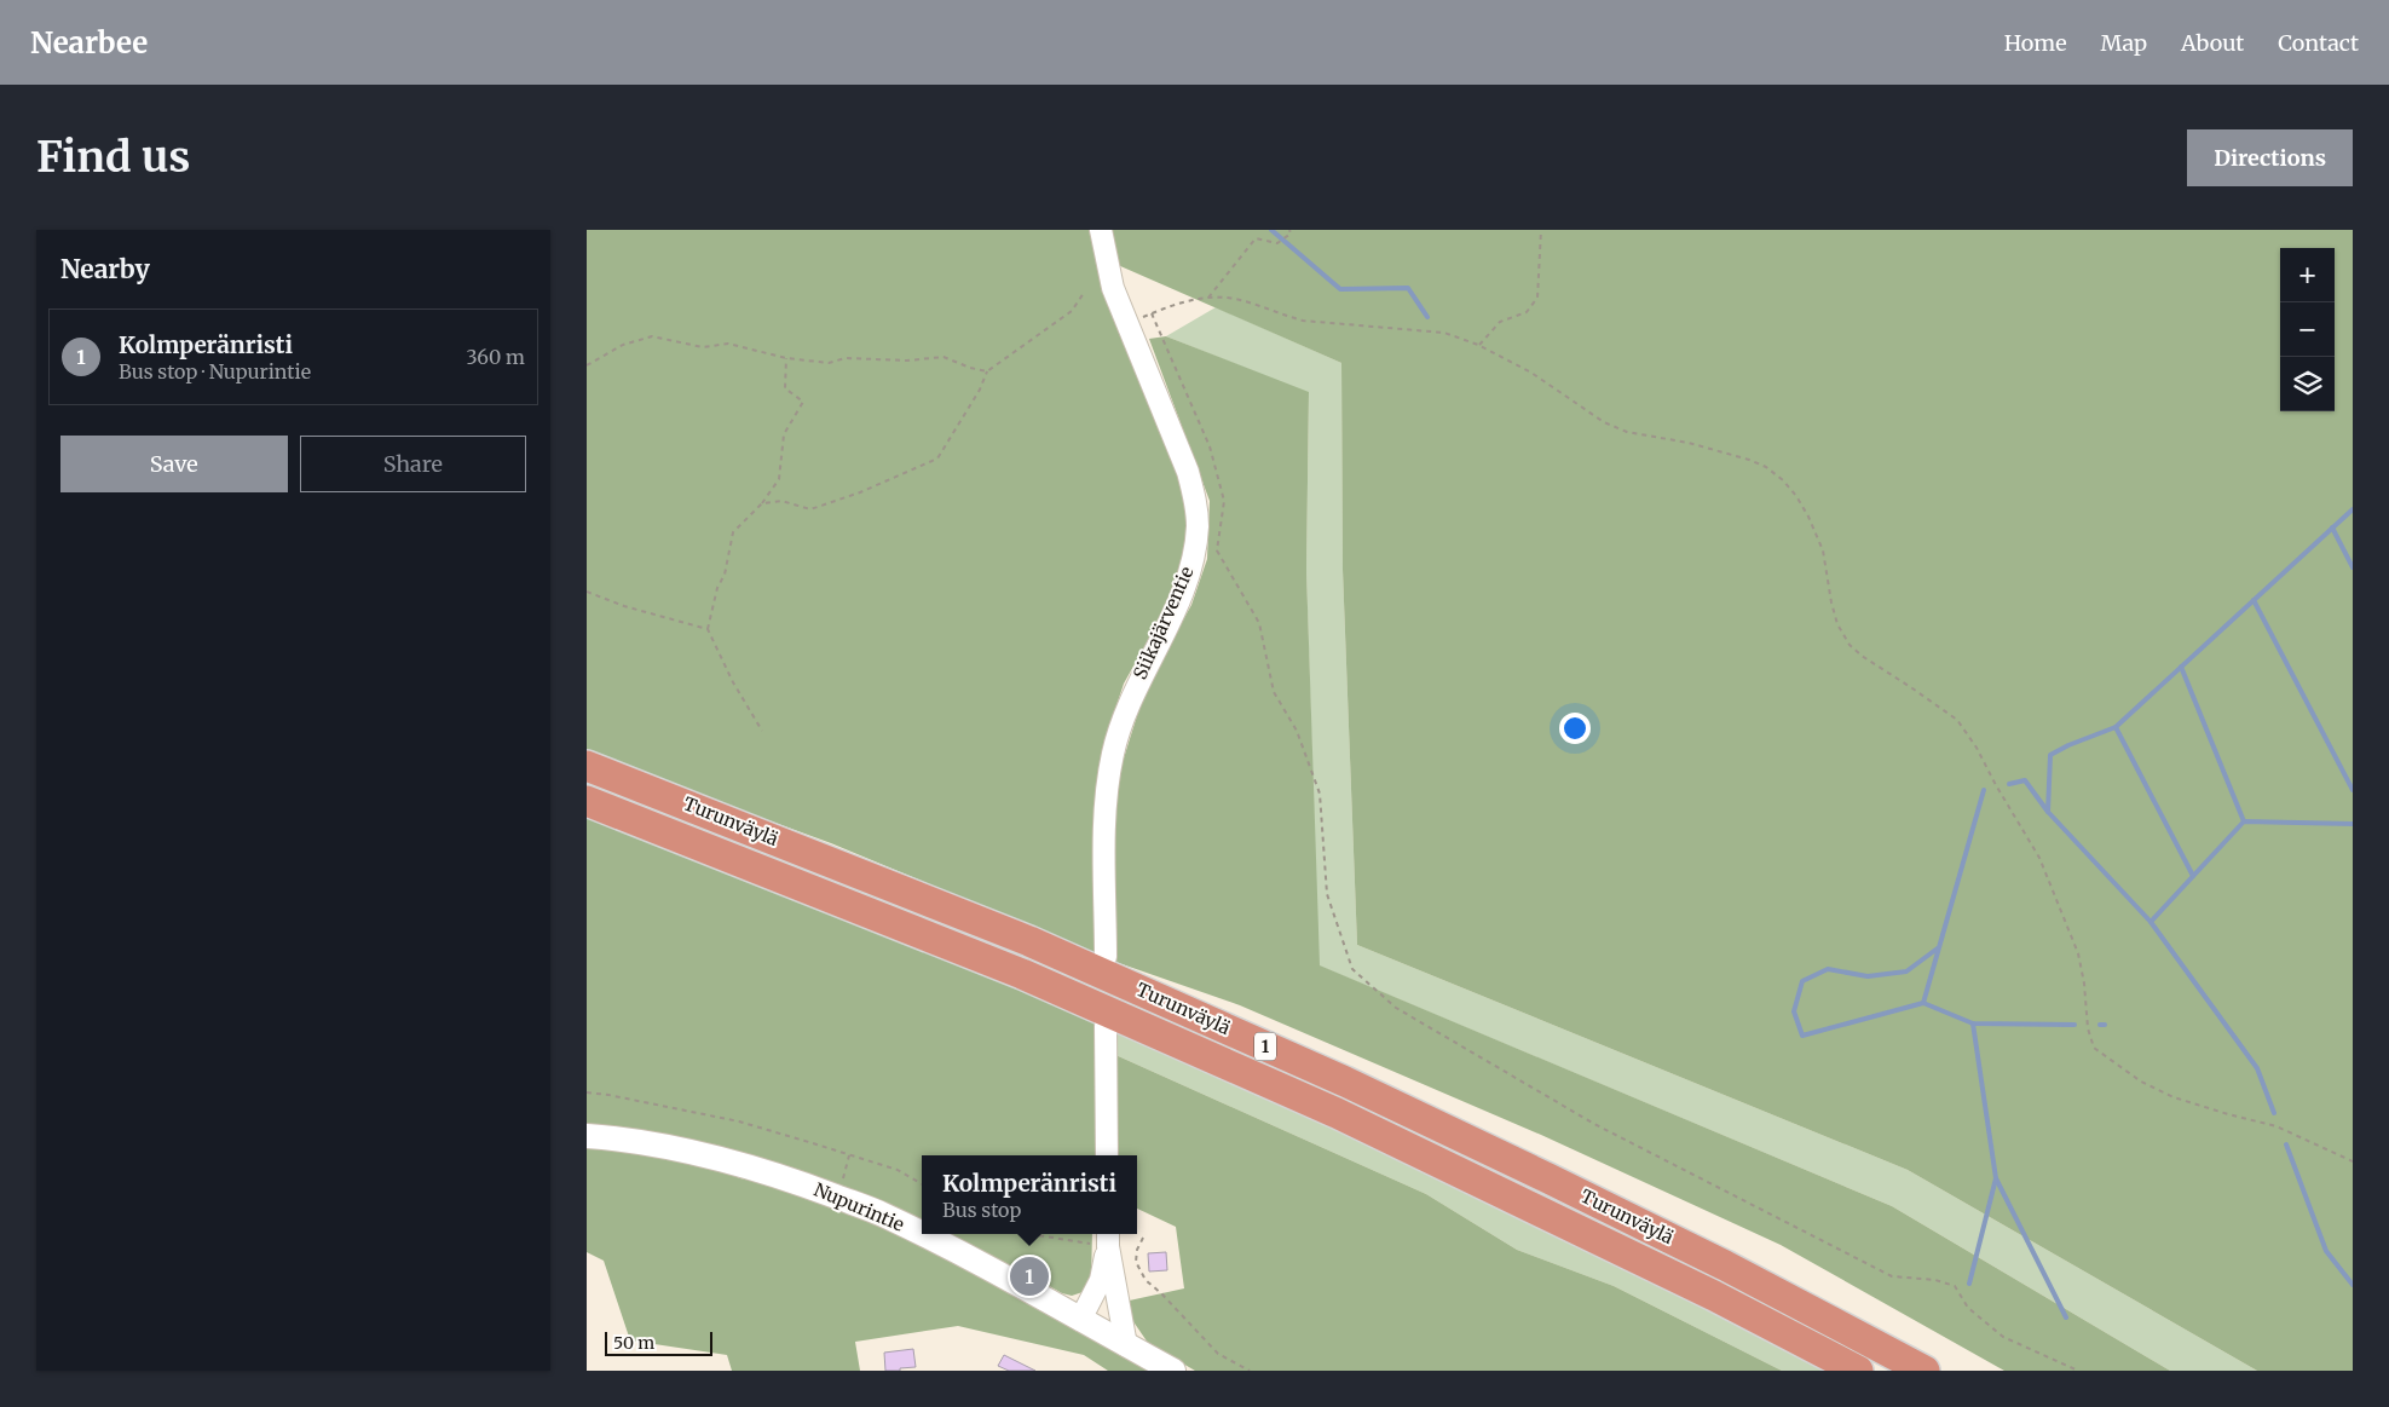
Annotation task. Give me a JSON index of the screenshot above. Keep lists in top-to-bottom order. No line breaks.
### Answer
{"streets":{"highway":["Turunväylä","1"],"main road":["Nupurintie"],"street":["Siikajärventie"]},"scale_bar":"50 m","page":{"header":"Nearbee","nav":["Home","Map","About","Contact"],"buttons":["Directions",["Save","Share"]],"title":"Find us","heading":"Nearby","map_buttons":["+","−"],"list":[{"mark":"1","name":"Kolmperänristi","note":"Bus stop · Nupurintie","value":"360 m"}],"popup":["Kolmperänristi","Bus stop"],"pins":"1","scale":"50 m"}}
